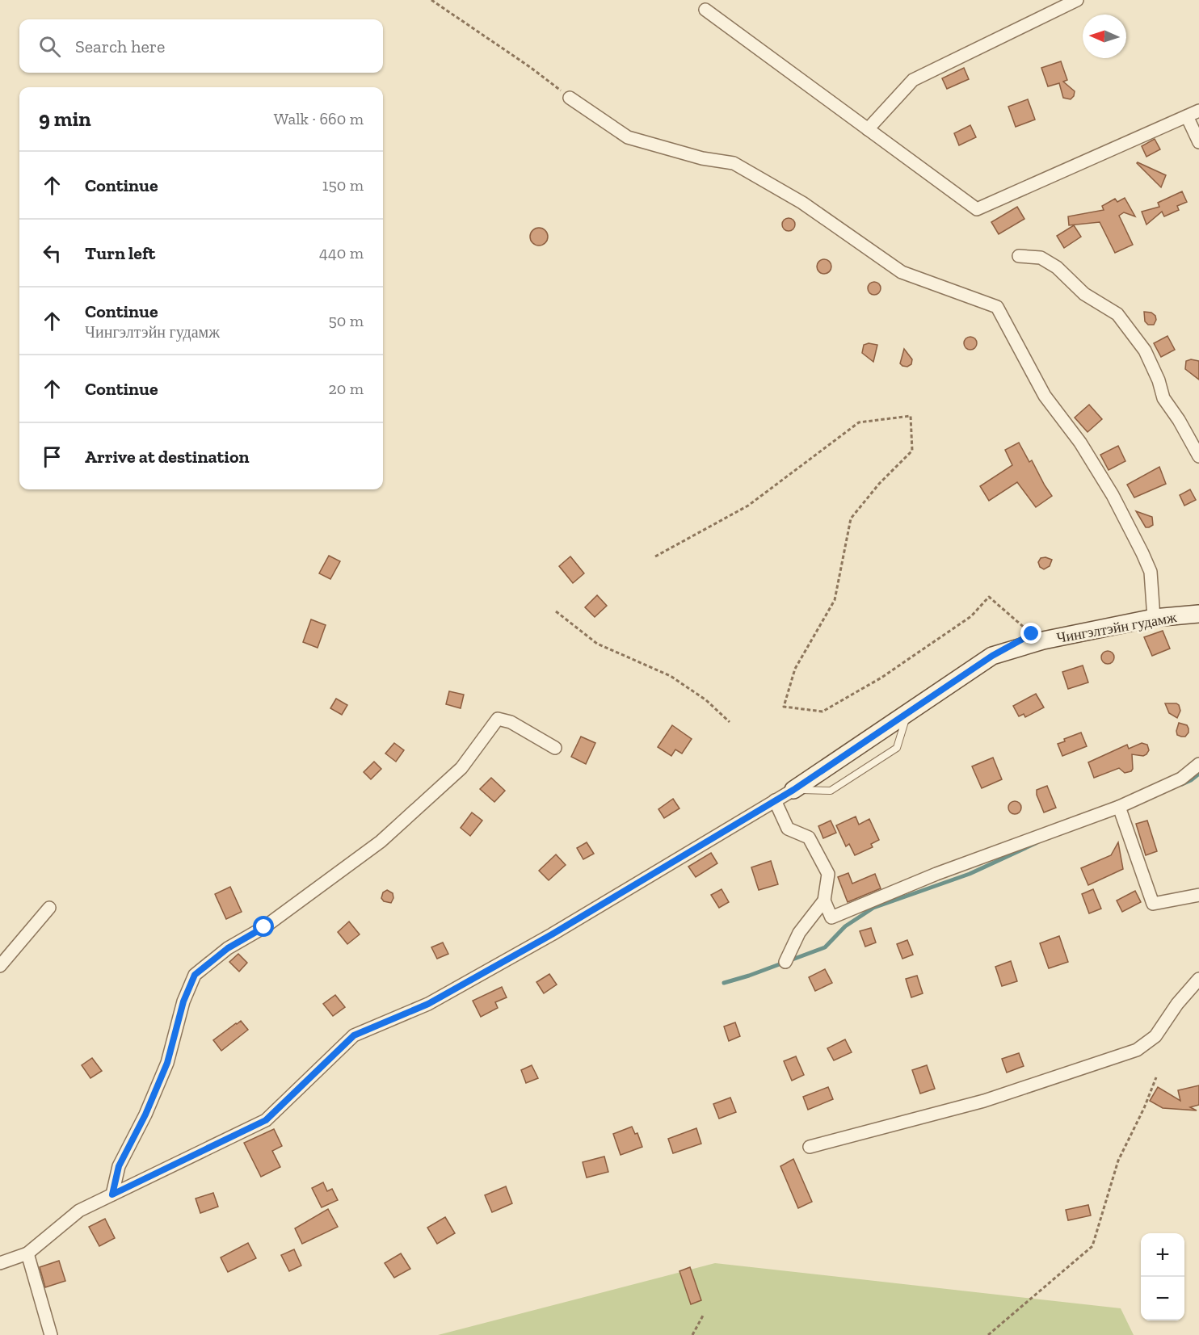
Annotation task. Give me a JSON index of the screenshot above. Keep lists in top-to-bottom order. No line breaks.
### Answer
{"streets":{"main road":["Чингэлтэйн гудамж"]},"north":"left","page":{"search":"Search here","heading":["9 min","Walk · 660 m"],"list":[["Continue","150 m"],["Turn left","440 m"],["Continue","Чингэлтэйн гудамж","50 m"],["Continue","20 m"],"Arrive at destination"],"map_buttons":["+","−"]}}
